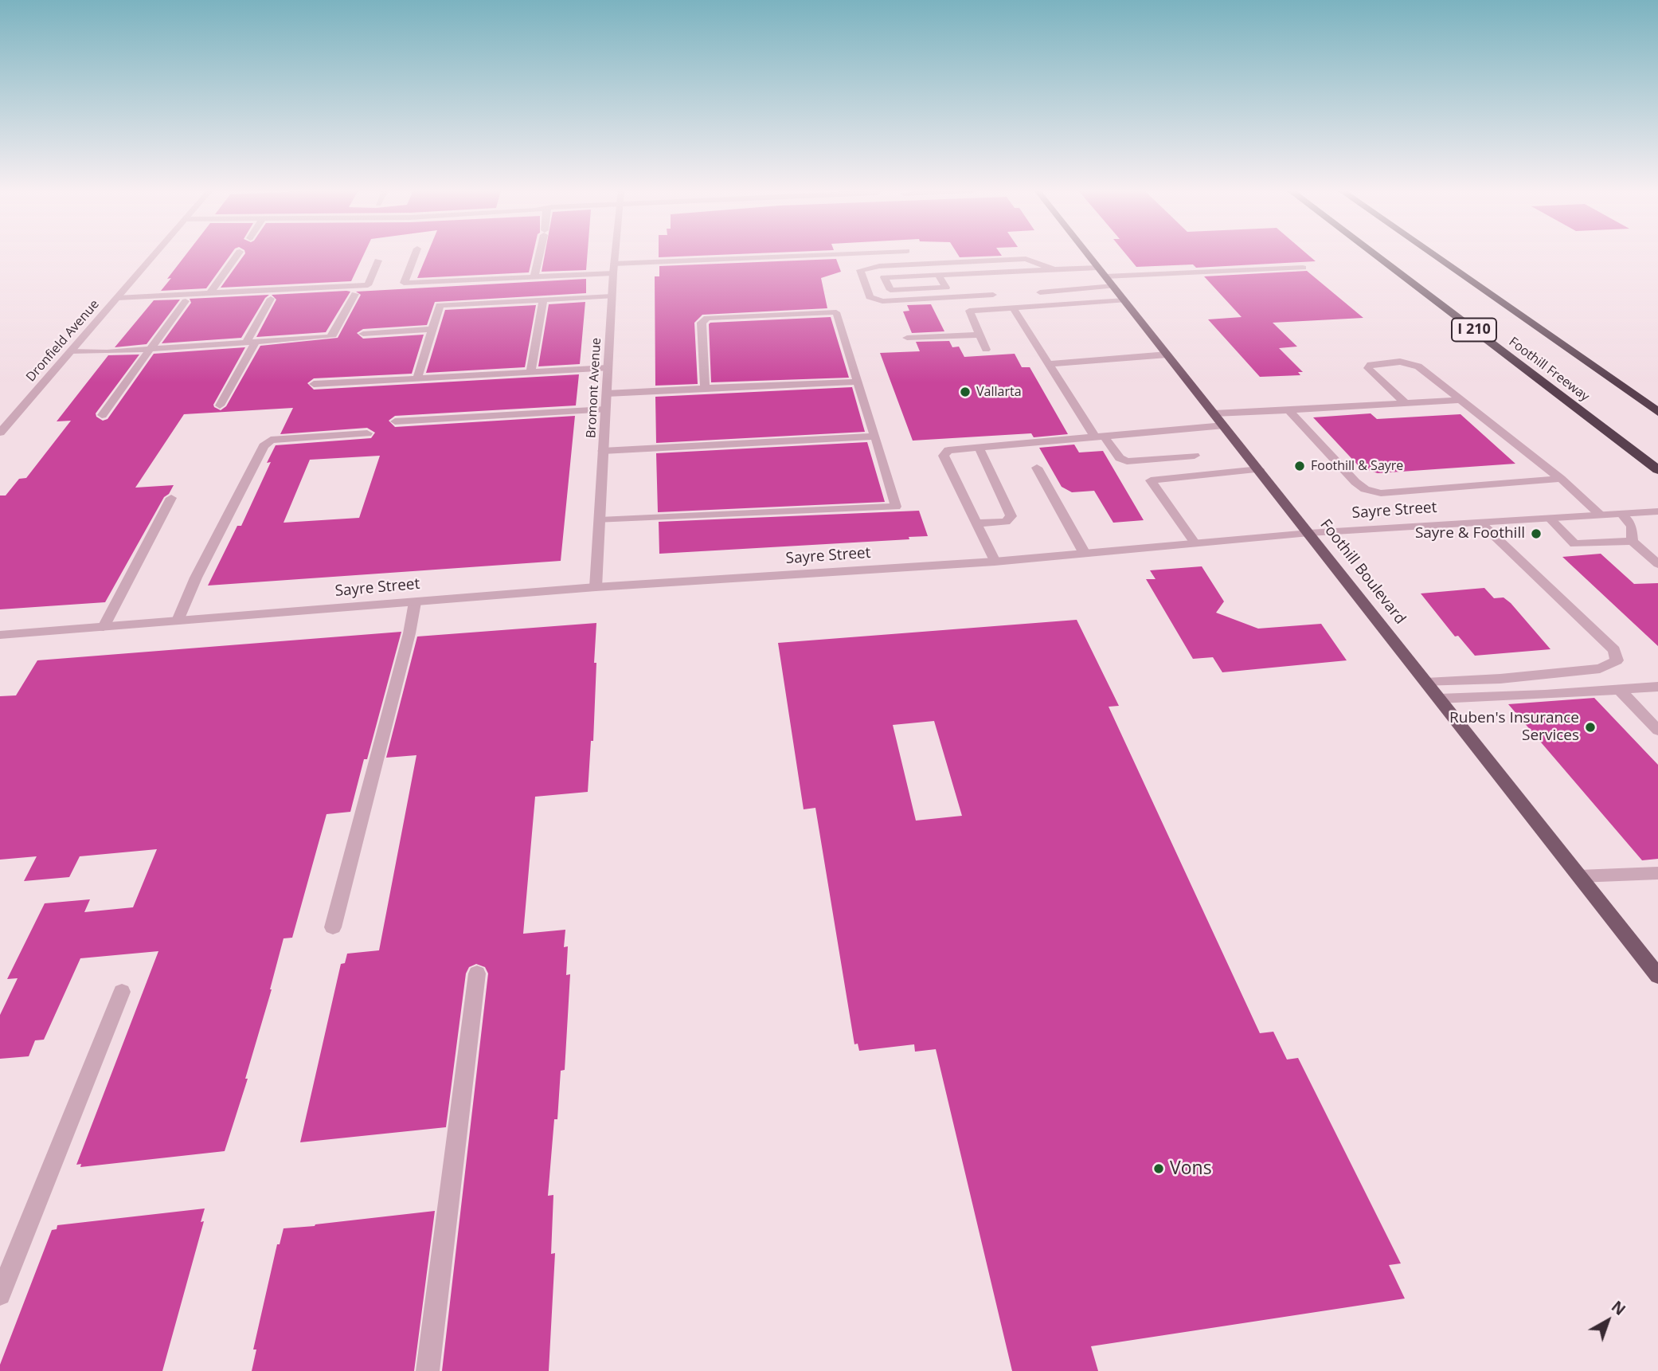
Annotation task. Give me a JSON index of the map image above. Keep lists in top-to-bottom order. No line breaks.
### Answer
{"streets":{"highway":["I 210","Foothill Freeway"],"main road":["Foothill Boulevard"],"street":["Dronfield Avenue","Bromont Avenue","Sayre Street"]},"crossings":[["Bromont Avenue","Sayre Street"],["Sayre Street","Foothill Boulevard"]],"places":["Vallarta","Foothill & Sayre","Sayre & Foothill","Ruben's Insurance Services","Vons"],"north":"top right"}
